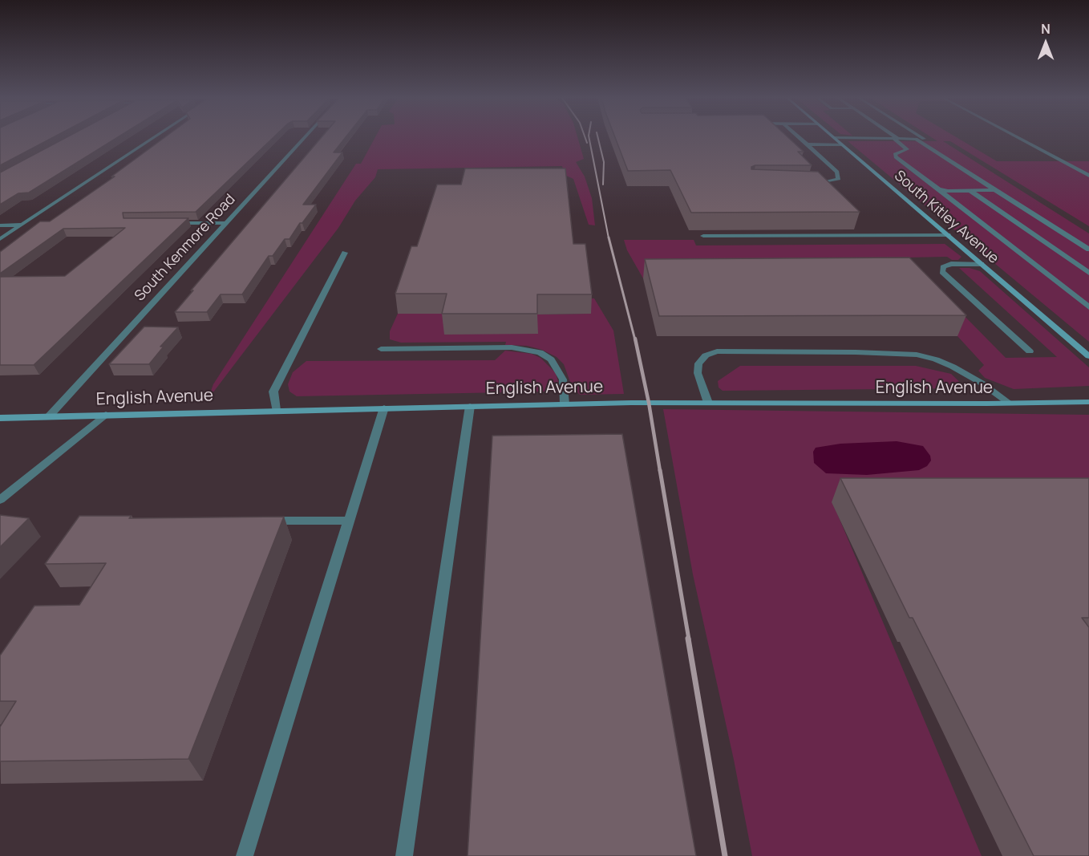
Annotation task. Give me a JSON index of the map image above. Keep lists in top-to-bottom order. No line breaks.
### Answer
{"streets":{"street":["South Kitley Avenue","South Kenmore Road","English Avenue"]},"crossings":[["South Kenmore Road","English Avenue"]],"north":"top"}
